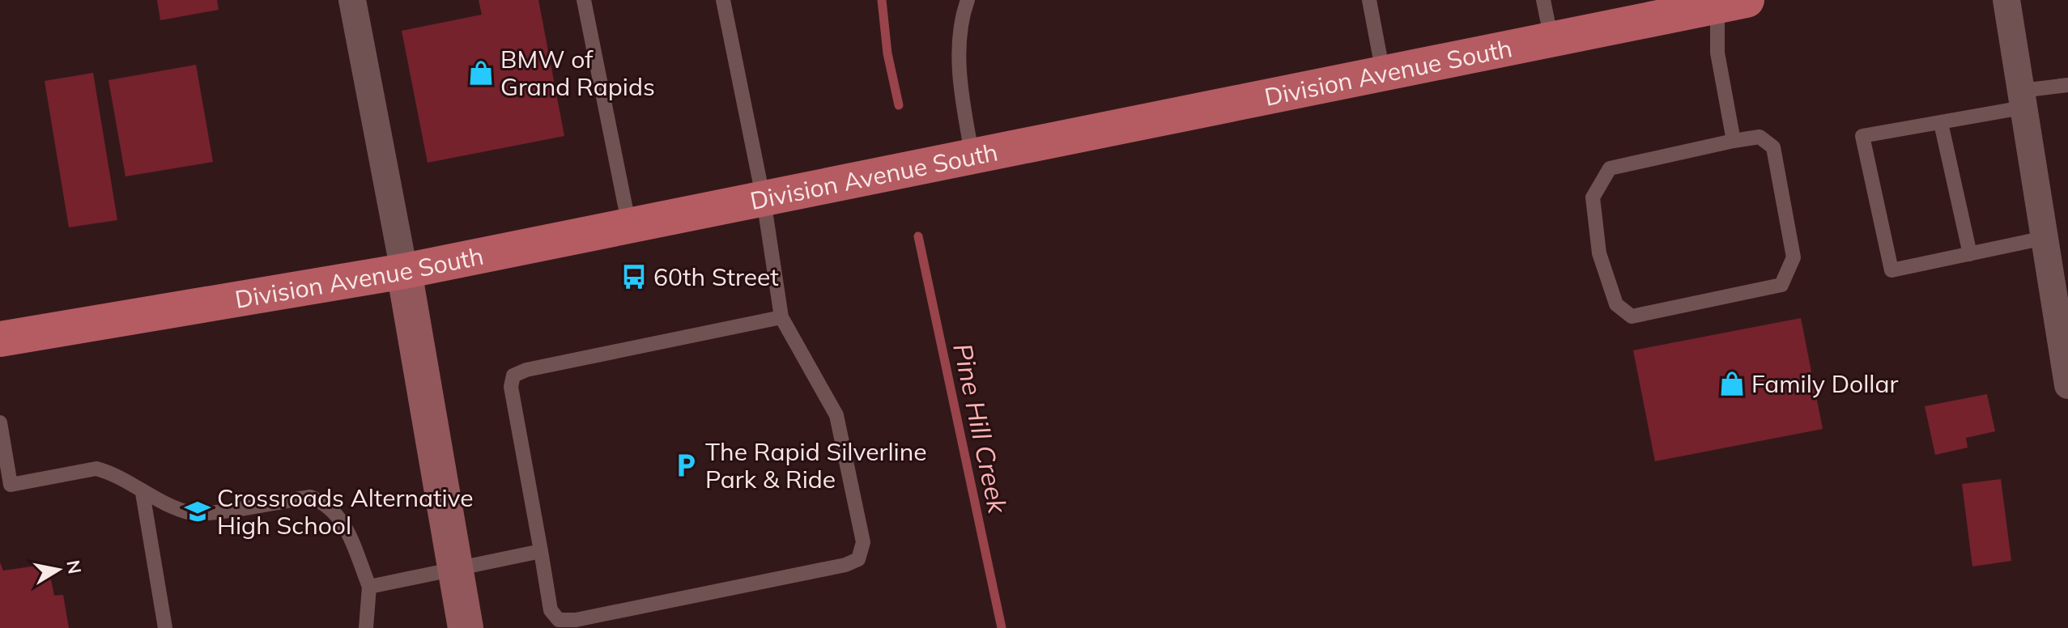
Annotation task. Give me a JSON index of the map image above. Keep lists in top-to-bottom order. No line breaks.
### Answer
{"streets":{"main road":["Division Avenue South"]},"water":["Pine Hill Creek"],"places":{"shop":["BMW of Grand Rapids","Family Dollar"],"bus stop":["60th Street"],"parking":["The Rapid Silverline Park & Ride"],"school or university":["Crossroads Alternative High School"]},"north":"right"}
